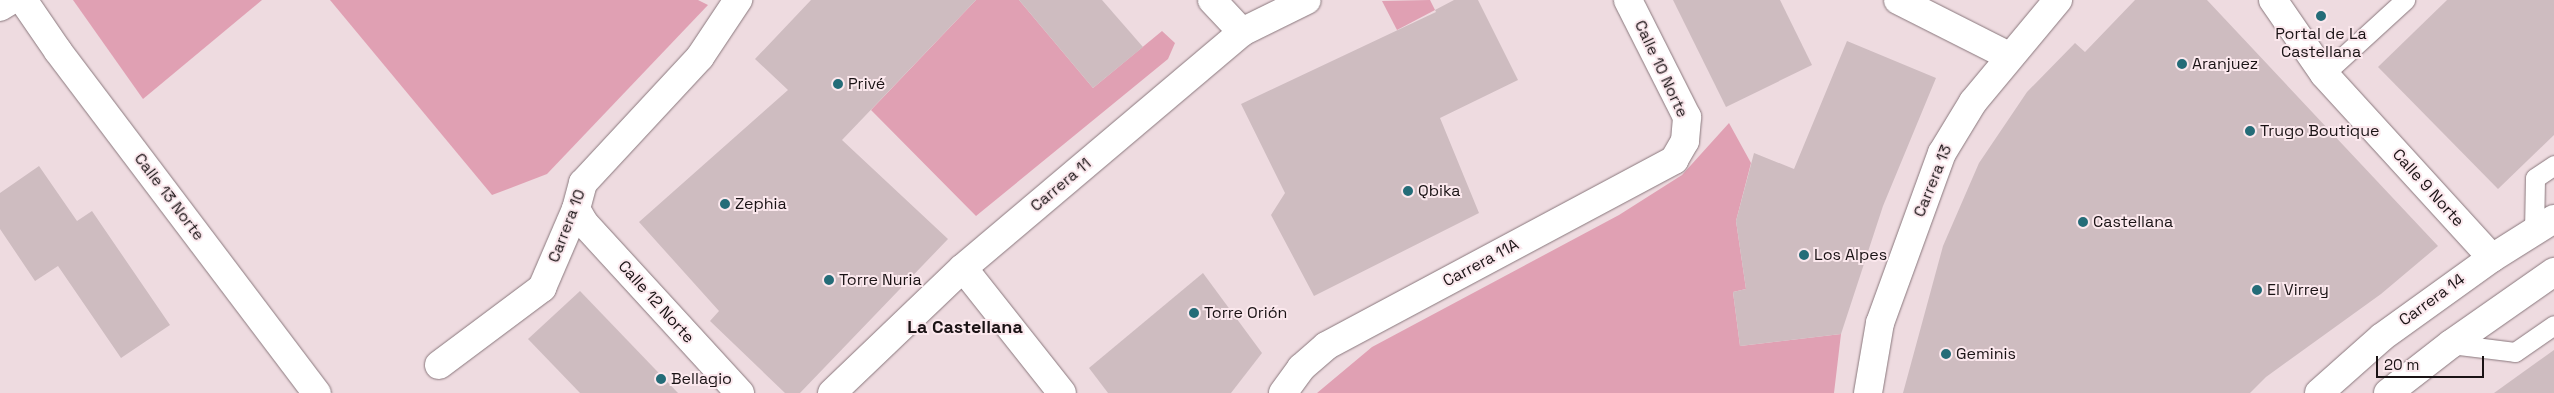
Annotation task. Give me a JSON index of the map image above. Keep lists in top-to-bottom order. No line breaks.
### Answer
{"streets":{"street":["Calle 10 Norte","Carrera 13","Carrera 11","Calle 9 Norte","Calle 13 Norte","Carrera 10","Carrera 11A","Carrera 14","Calle 12 Norte"]},"crossings":[["Calle 10 Norte","Carrera 11A"],["Calle 9 Norte","Carrera 14"],["Carrera 10","Calle 12 Norte"]],"districts":["La Castellana"],"places":["Portal de La Castellana","Aranjuez","Privé","Trugo Boutique","Qbika","Zephia","Castellana","Los Alpes","Torre Nuria","El Virrey","Torre Orión","Geminis","Bellagio"],"scale_bar":"20 m"}
